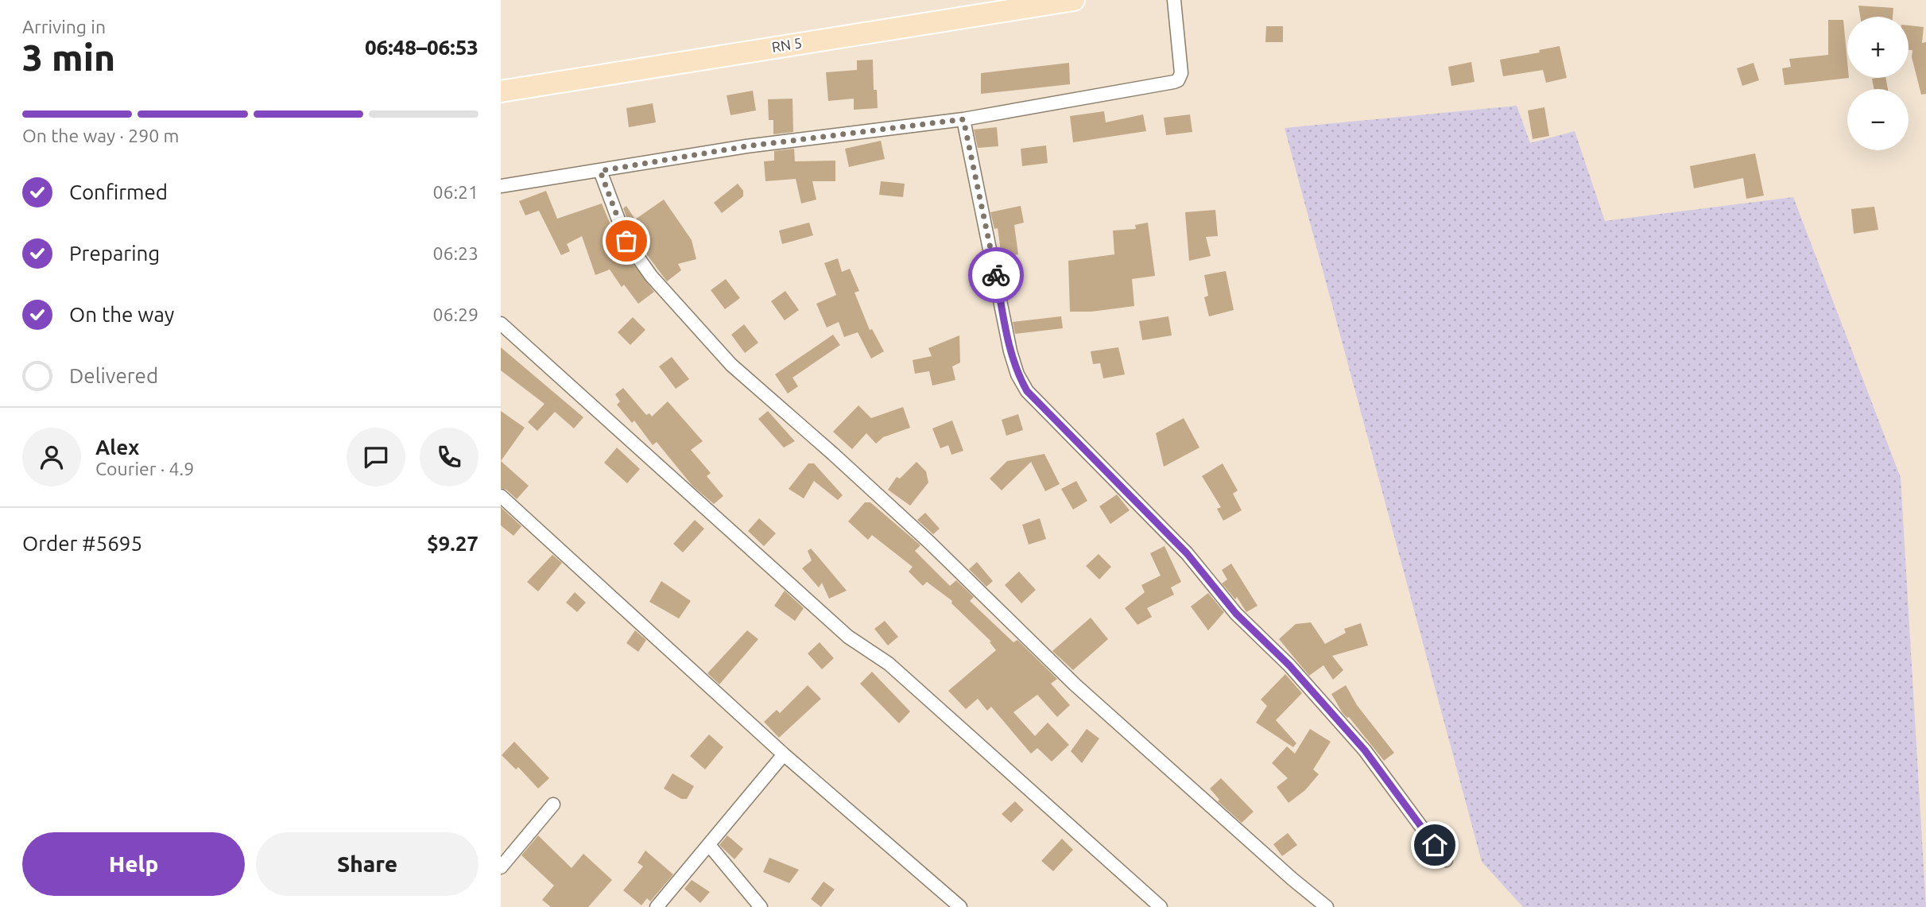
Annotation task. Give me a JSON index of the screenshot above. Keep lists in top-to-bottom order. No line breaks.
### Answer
{"streets":{"main road":["RN 5"]},"page":{"heading":["3 min","Arriving in","06:48–06:53"],"panel":["Alex","Courier · 4.9","Order #5695","$9.27"],"map_buttons":["+","−"],"bar":"On the way · 290 m","list":[["Confirmed","06:21"],["Preparing","06:23"],["On the way","06:29"],"Delivered"],"buttons":["Help","Share"]}}
